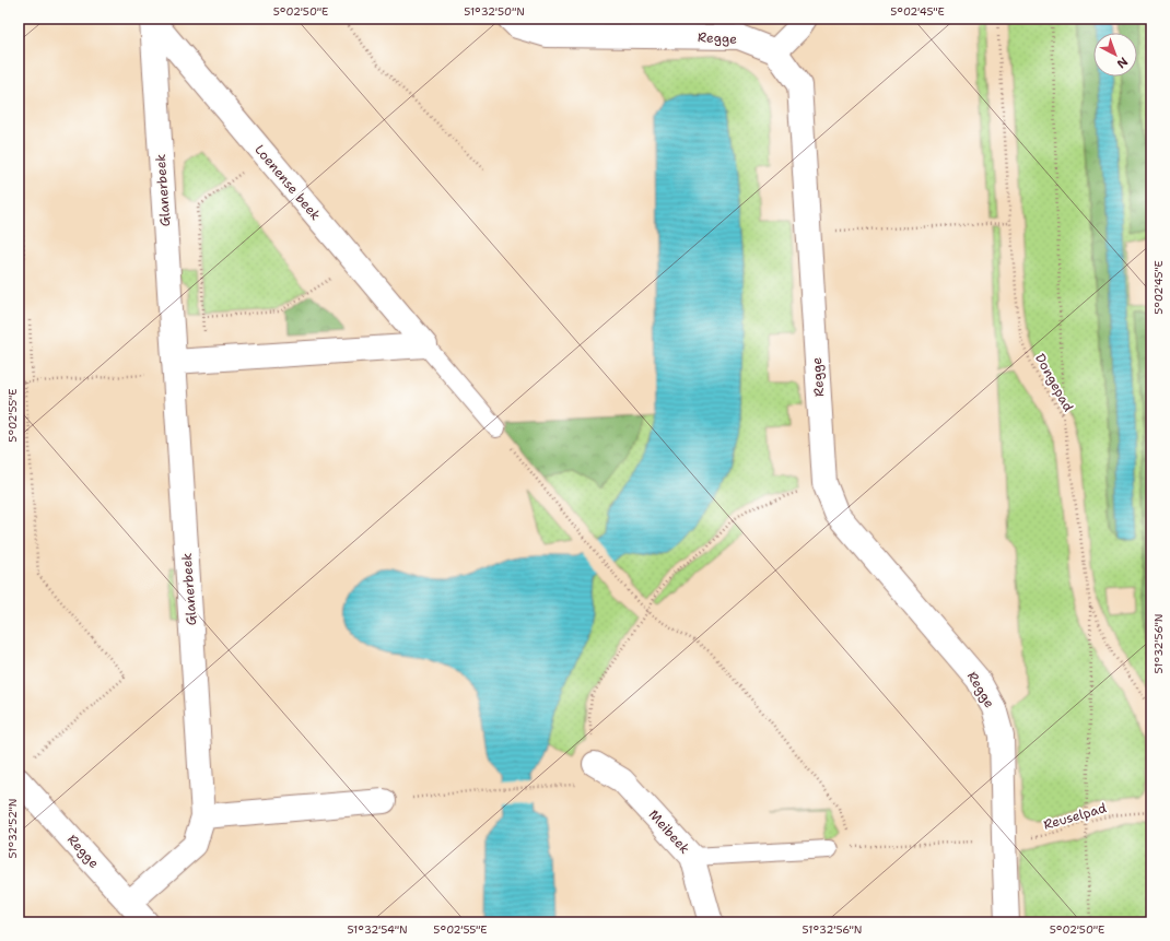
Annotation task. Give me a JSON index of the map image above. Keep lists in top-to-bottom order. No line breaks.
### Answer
{"streets":{"street":["Regge","Loenense beek","Glanerbeek","Meibeek"],"path":["Dongepad","Reuselpad"]},"crossings":[["Regge","Glanerbeek"],["Regge","Reuselpad"],["Loenense beek","Glanerbeek"]],"north":"bottom right","coordinates":["5°02'50\"E","51°32'50\"N","5°02'45\"E","5°02'55\"E","51°32'56\"N","51°32'52\"N","51°32'54\"N"]}
